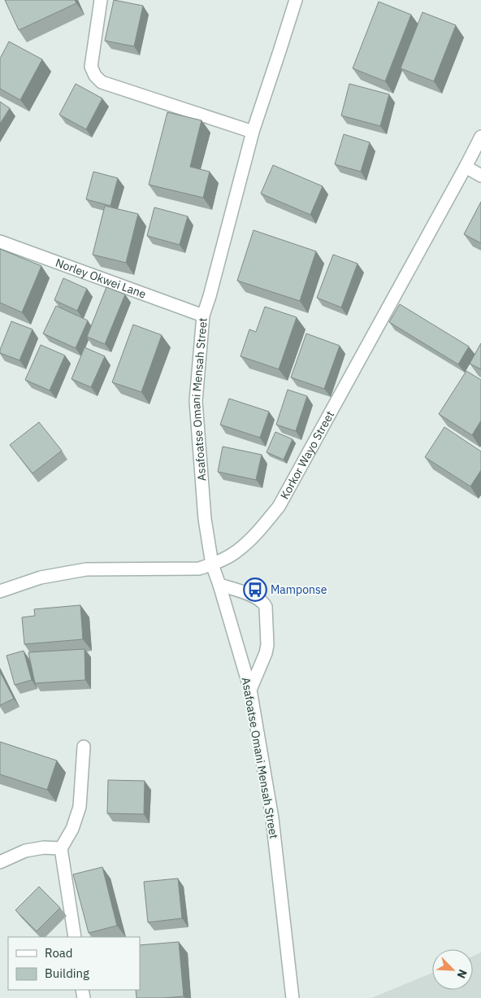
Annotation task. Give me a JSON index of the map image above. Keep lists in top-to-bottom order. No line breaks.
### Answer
{"streets":{"street":["Norley Okwei Lane","Asafoatse Omani Mensah Street","Korkor Wayo Street"]},"crossings":[["Norley Okwei Lane","Asafoatse Omani Mensah Street"],["Asafoatse Omani Mensah Street","Korkor Wayo Street"]],"places":{"bus stop":["Mamponse"]},"legend":["Road","Building"],"north":"bottom right"}
